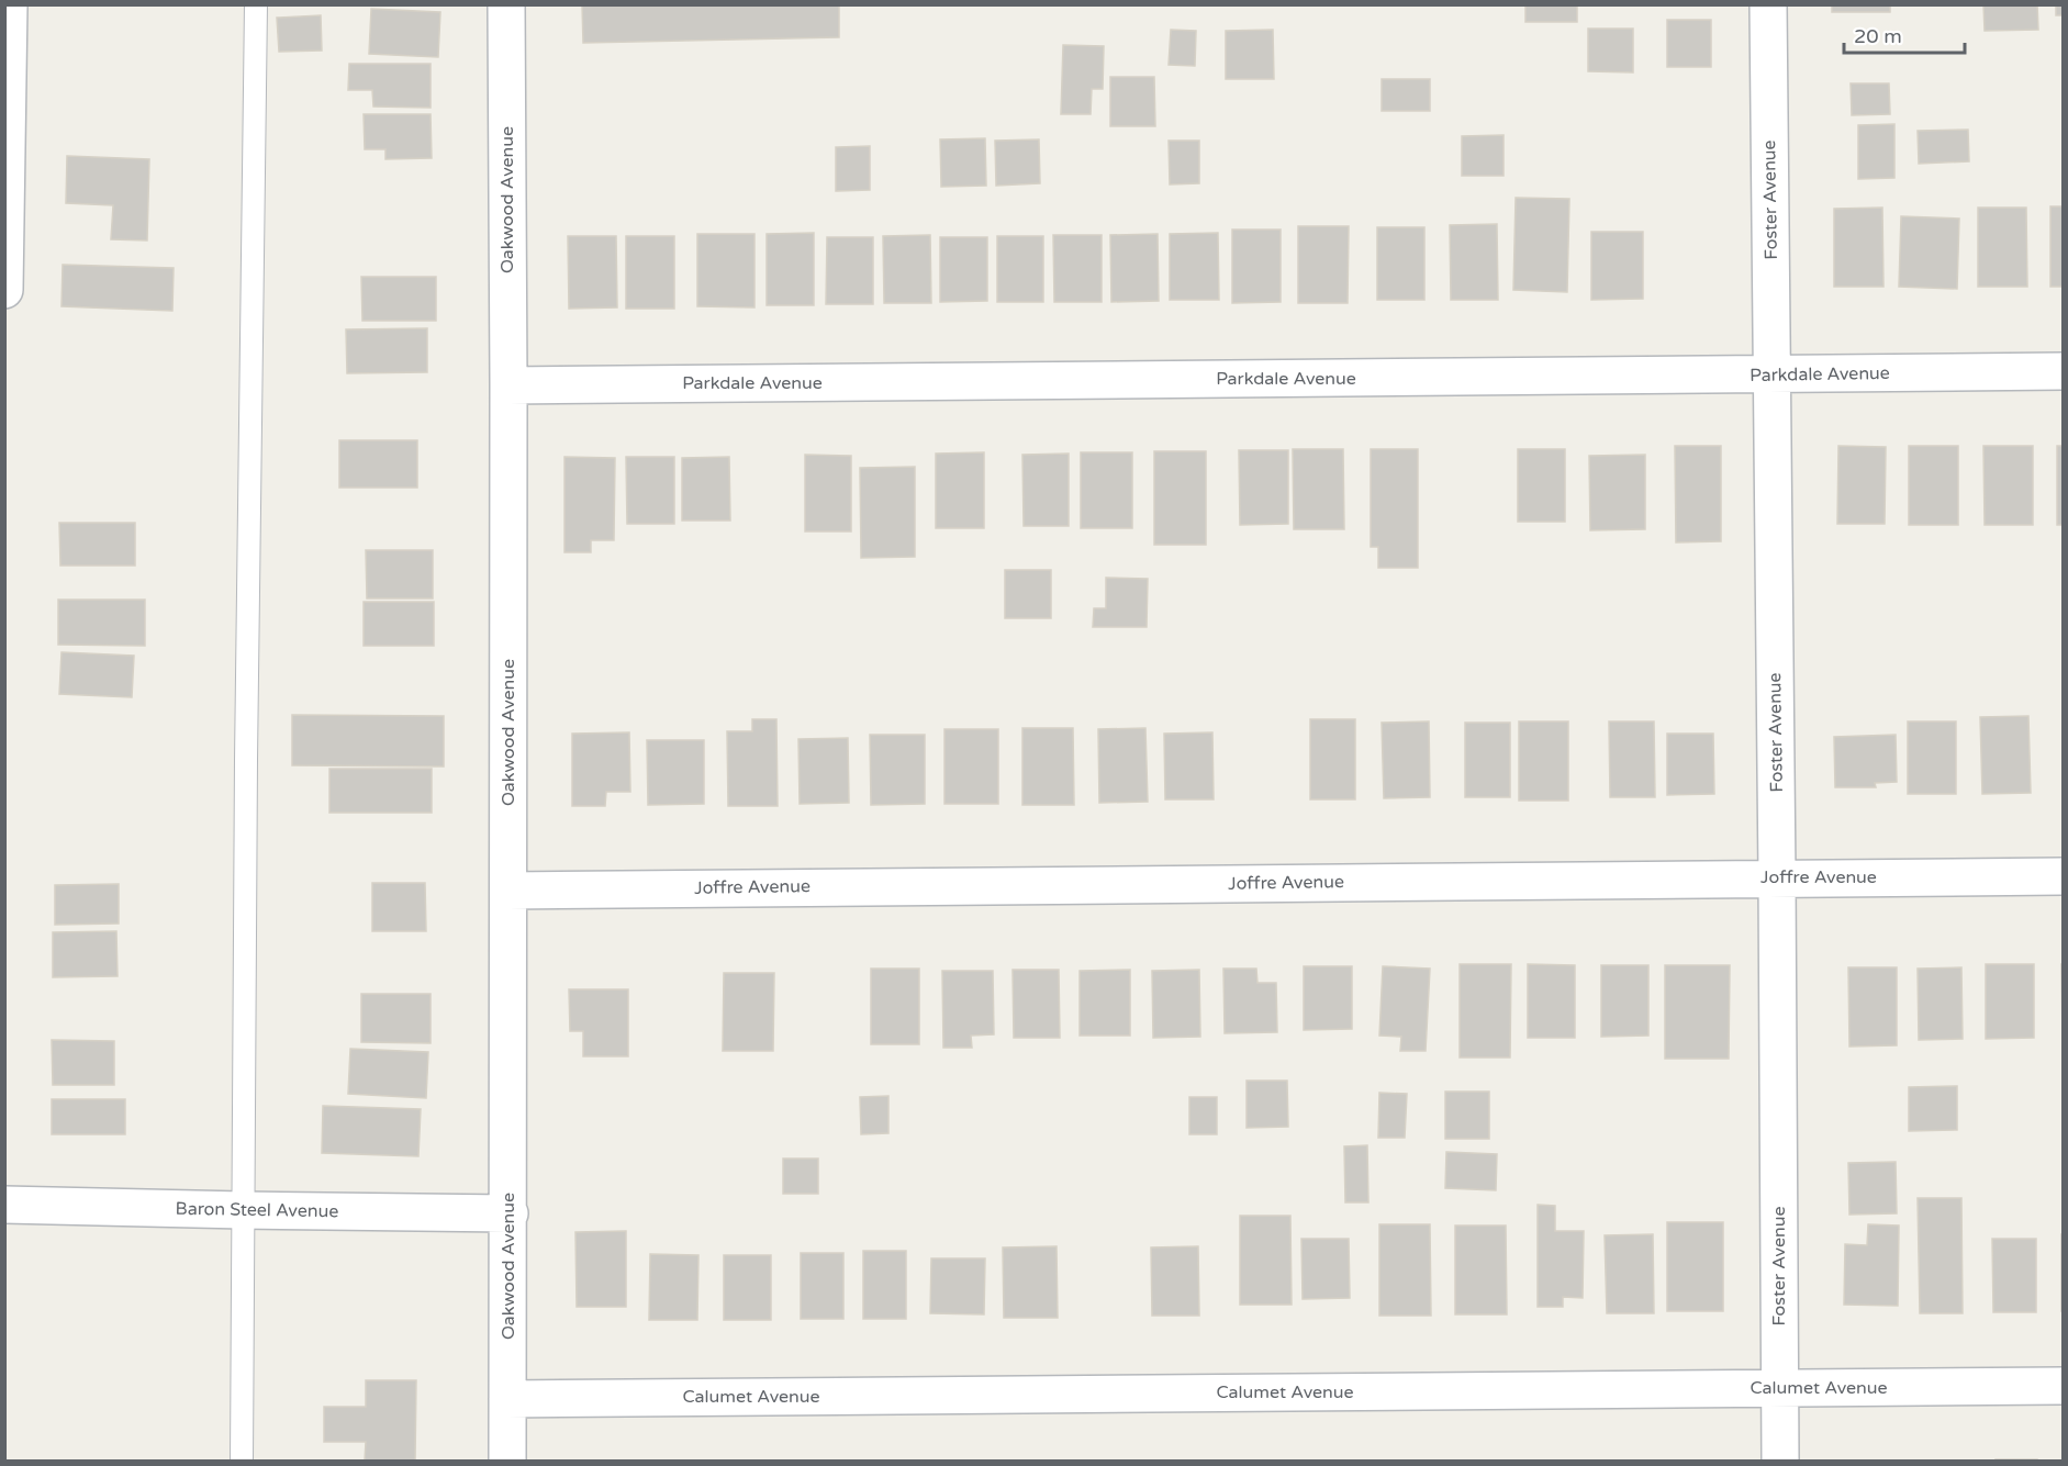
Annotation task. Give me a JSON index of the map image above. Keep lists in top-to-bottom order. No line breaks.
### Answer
{"streets":{"street":["Oakwood Avenue","Foster Avenue","Parkdale Avenue","Joffre Avenue","Baron Steel Avenue","Calumet Avenue"]},"crossings":[["Oakwood Avenue","Parkdale Avenue"],["Oakwood Avenue","Joffre Avenue"],["Oakwood Avenue","Baron Steel Avenue"],["Oakwood Avenue","Calumet Avenue"],["Foster Avenue","Parkdale Avenue"],["Foster Avenue","Joffre Avenue"],["Foster Avenue","Calumet Avenue"]],"scale_bar":"20 m"}
